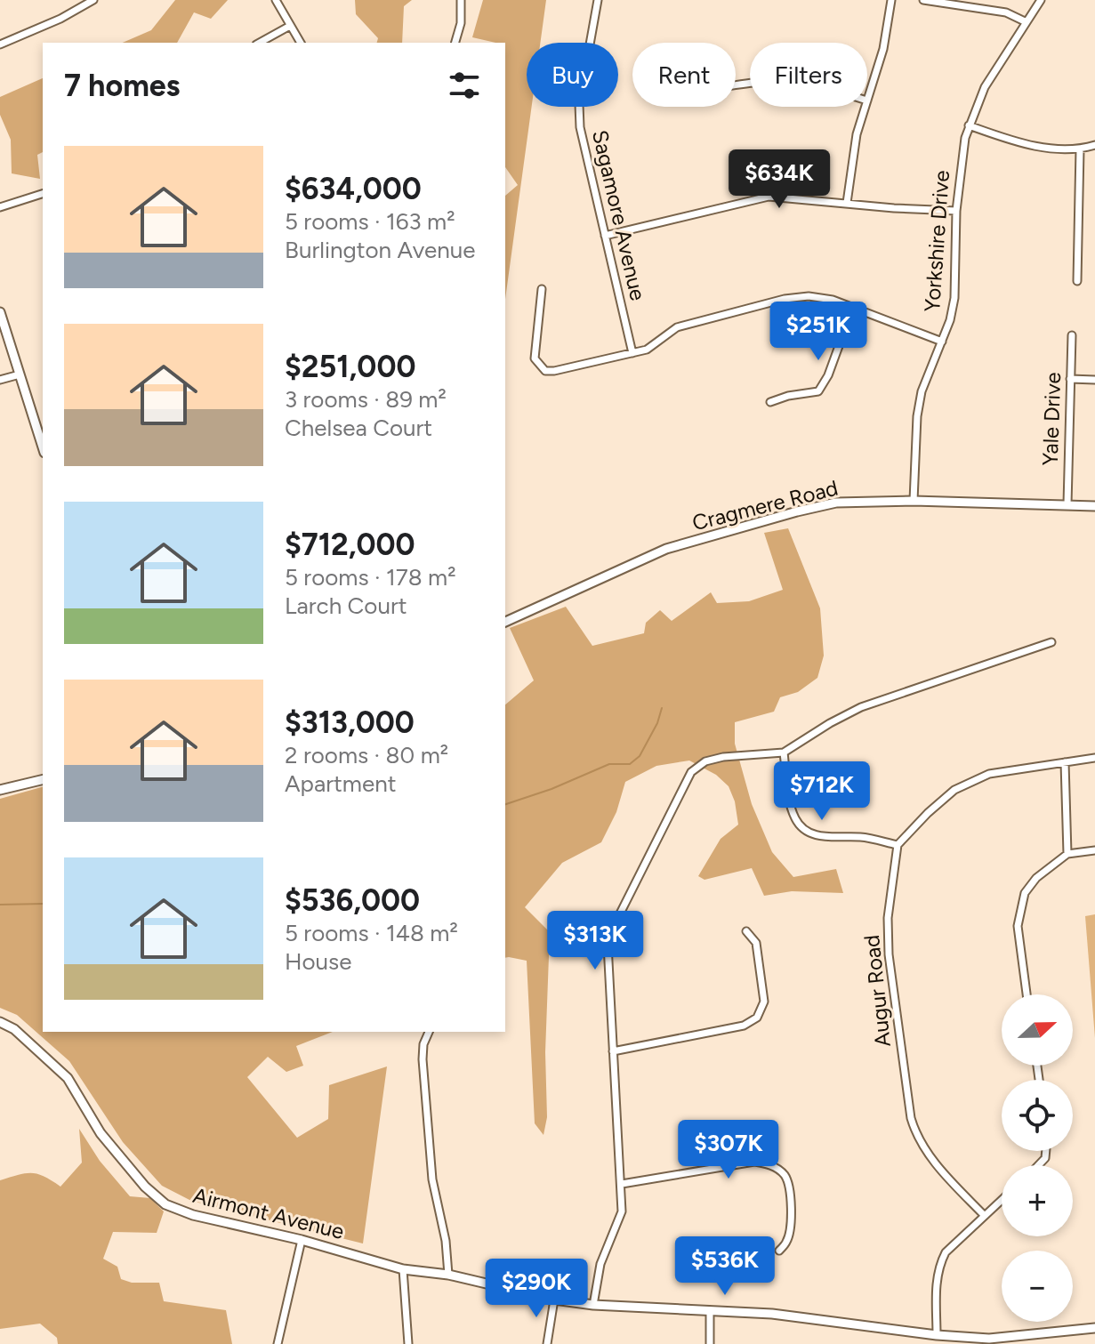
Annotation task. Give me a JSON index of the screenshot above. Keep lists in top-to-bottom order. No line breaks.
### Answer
{"streets":{"street":["Sagamore Avenue","Yorkshire Drive","Yale Drive","Cragmere Road","Augur Road","Airmont Avenue"]},"crossings":[["Yorkshire Drive","Cragmere Road"],["Yale Drive","Cragmere Road"]],"north":"right","page":{"chip":["Buy","Rent","Filters"],"heading":"7 homes","list":[{"name":"$634,000","note":"5 rooms · 163 m² · Burlington Avenue"},{"name":"$251,000","note":"3 rooms · 89 m² · Chelsea Court"},{"name":"$712,000","note":"5 rooms · 178 m² · Larch Court"},{"name":"$313,000","note":"2 rooms · 80 m² · Apartment"},{"name":"$536,000","note":"5 rooms · 148 m² · House"}],"price":["$634K","$251K","$712K","$313K","$307K","$536K","$290K"],"map_buttons":["+","−"]}}
